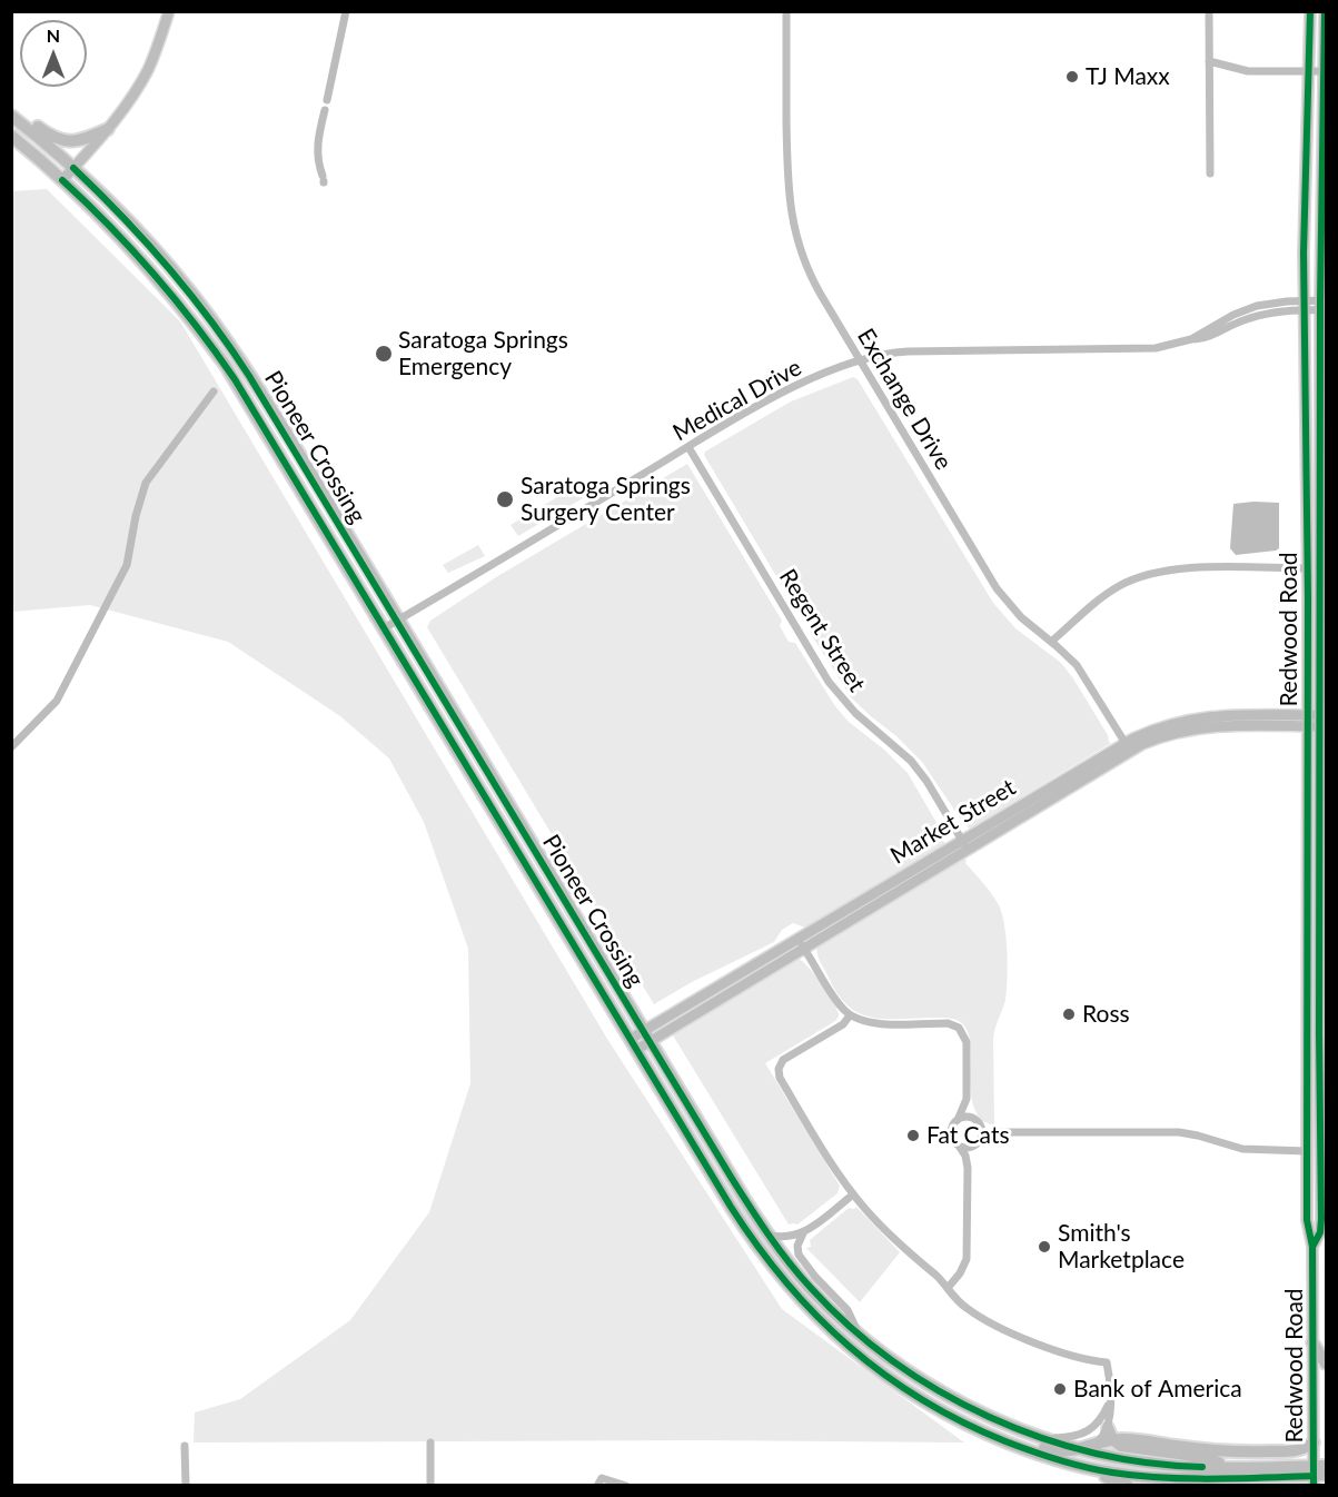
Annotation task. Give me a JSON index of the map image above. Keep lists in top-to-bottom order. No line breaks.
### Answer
{"streets":{"highway":["Pioneer Crossing"],"main road":["Redwood Road","Market Street"],"street":["Exchange Drive","Medical Drive","Regent Street"]},"crossings":[["Exchange Drive","Medical Drive"],["Exchange Drive","Market Street"],["Medical Drive","Pioneer Crossing"],["Medical Drive","Redwood Road"],["Medical Drive","Regent Street"],["Pioneer Crossing","Redwood Road"],["Pioneer Crossing","Market Street"],["Redwood Road","Market Street"],["Regent Street","Market Street"]],"places":["TJ Maxx","Saratoga Springs Emergency","Saratoga Springs Surgery Center","Ross","Fat Cats","Smith's Marketplace","Bank of America"],"north":"top"}
